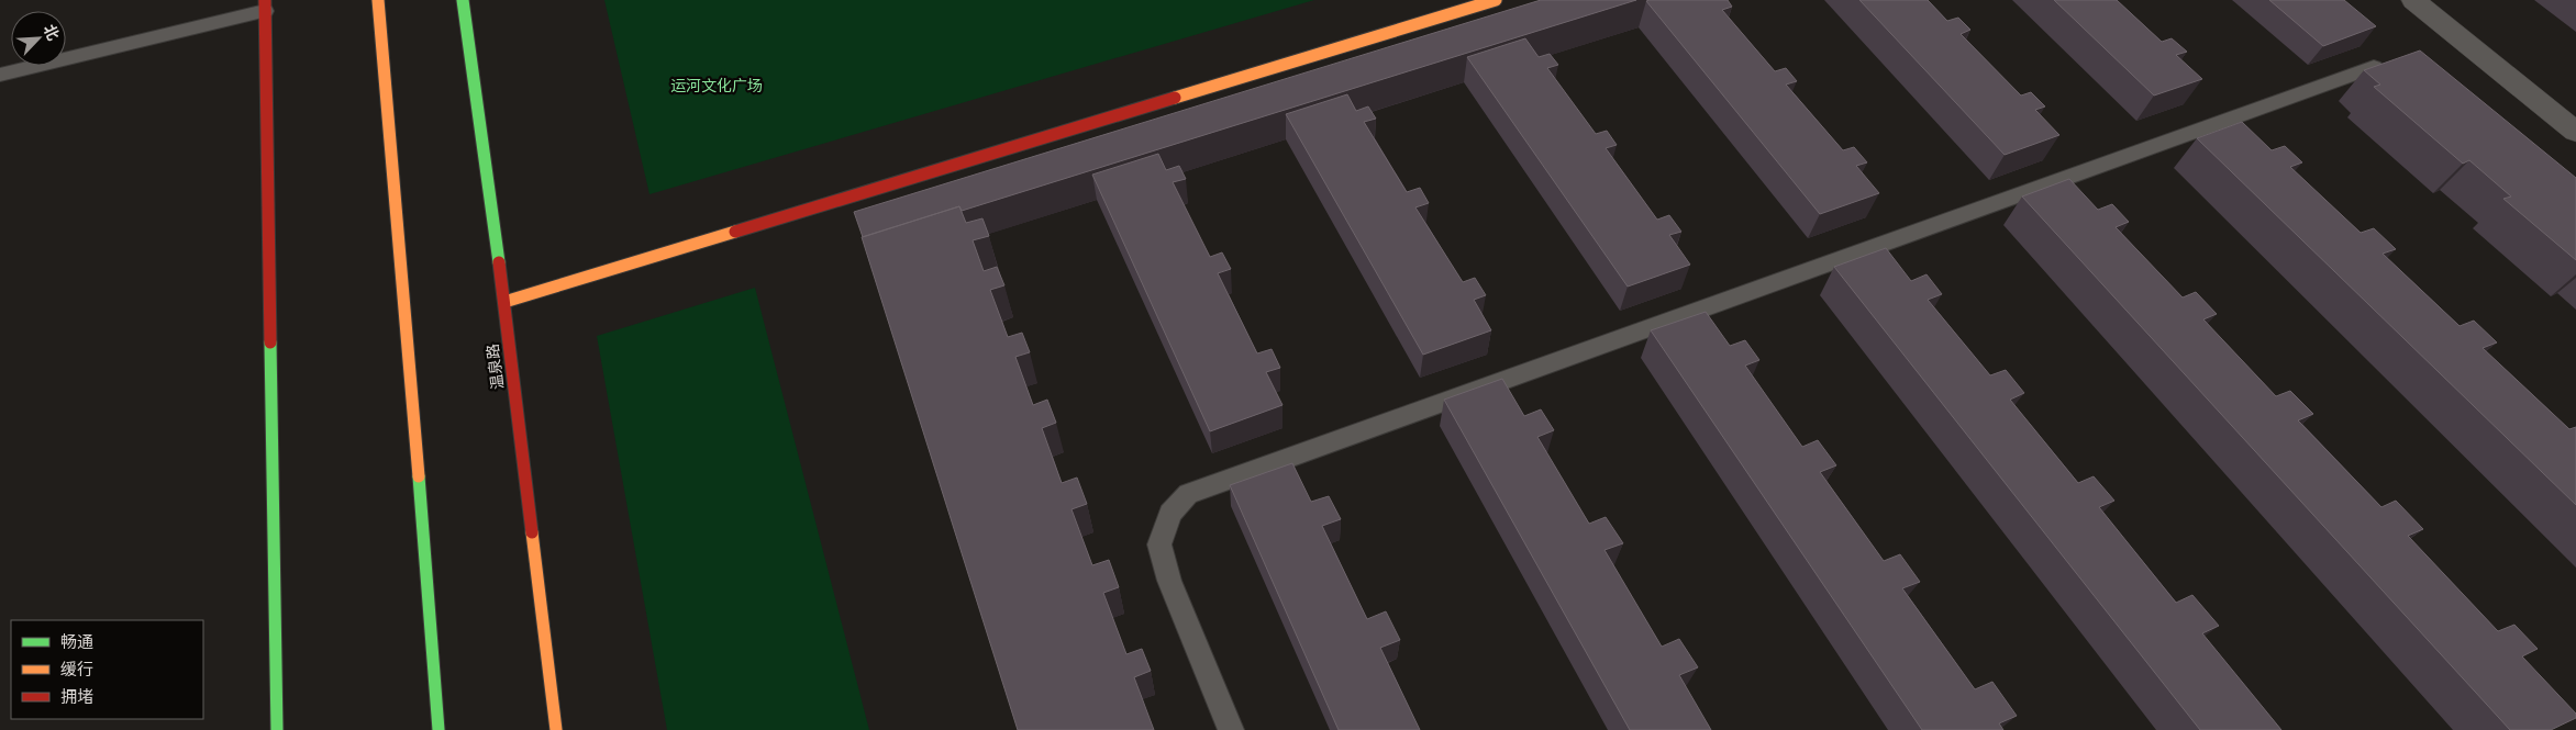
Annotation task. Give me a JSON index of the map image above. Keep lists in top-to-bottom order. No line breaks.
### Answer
{"streets":{"street":["温泉路"]},"parks":["运河文化广场"],"legend":["畅通","缓行","拥堵"],"north":"top right"}
